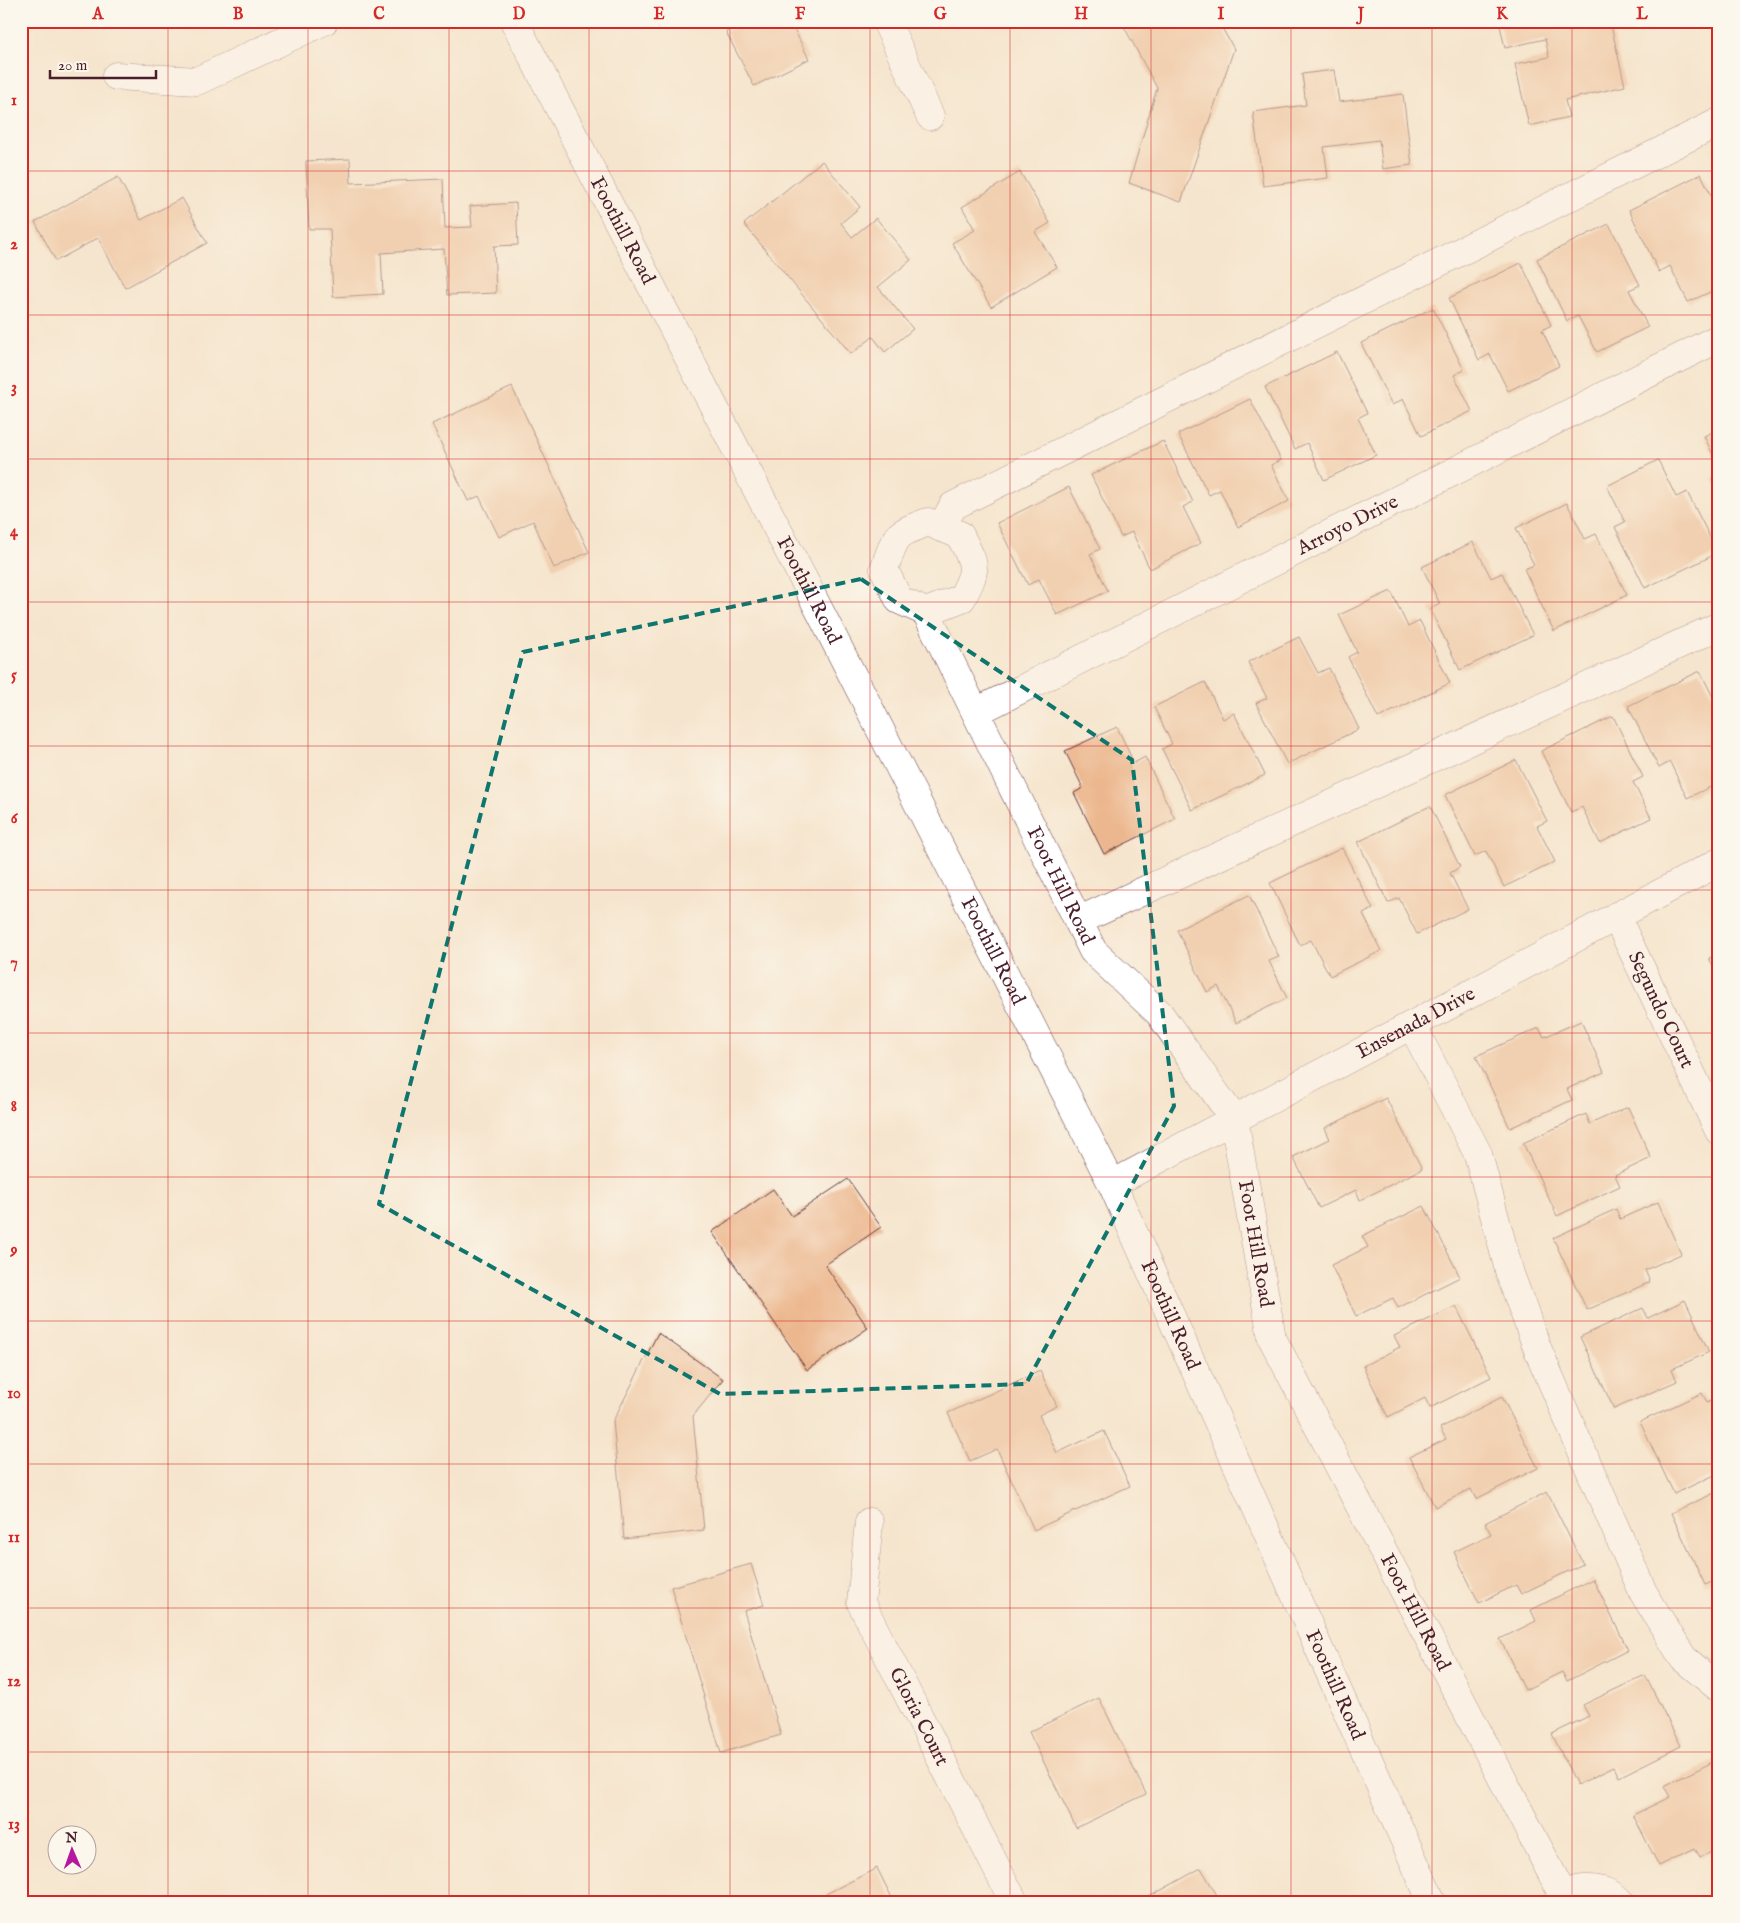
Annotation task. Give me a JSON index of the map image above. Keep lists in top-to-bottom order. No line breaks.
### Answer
{"streets":{"street":["Foothill Road","Arroyo Drive","Foot Hill Road","Segundo Court","Ensenada Drive","Gloria Court"]},"crossings":[["Foothill Road","Ensenada Drive"],["Arroyo Drive","Foot Hill Road"],["Foot Hill Road","Ensenada Drive"],["Segundo Court","Ensenada Drive"]],"scale_bar":"20 m","north":"top","grid":{"columns":["A","B","C","D","E","F","G","H","I","J","K","L"],"rows":["1","2","3","4","5","6","7","8","9","10","11","12","13"]}}
